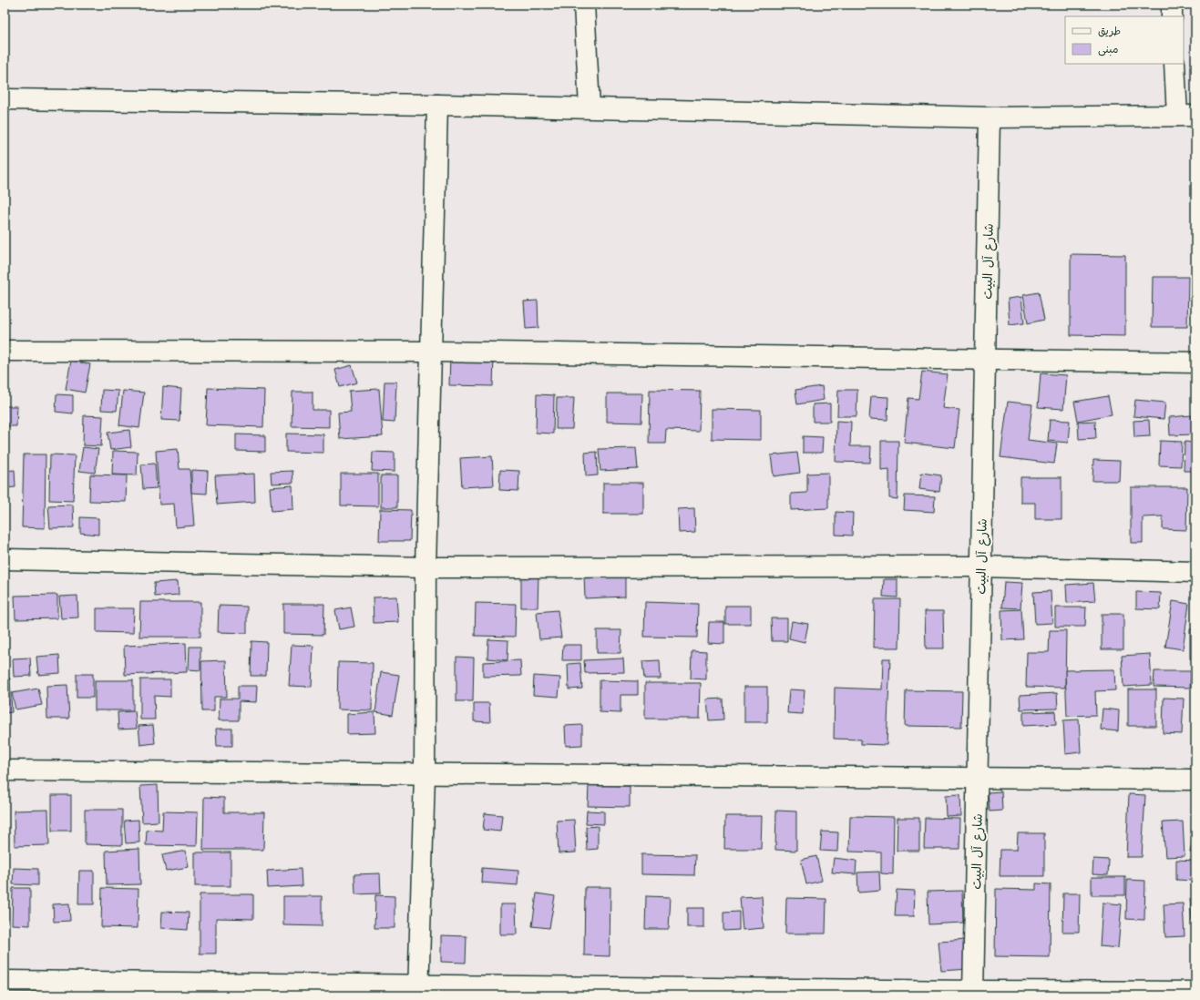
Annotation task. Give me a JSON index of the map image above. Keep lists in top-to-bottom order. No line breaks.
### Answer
{"streets":{"street":["شارع آل البيت"]},"legend":["طريق","مبنى"]}
